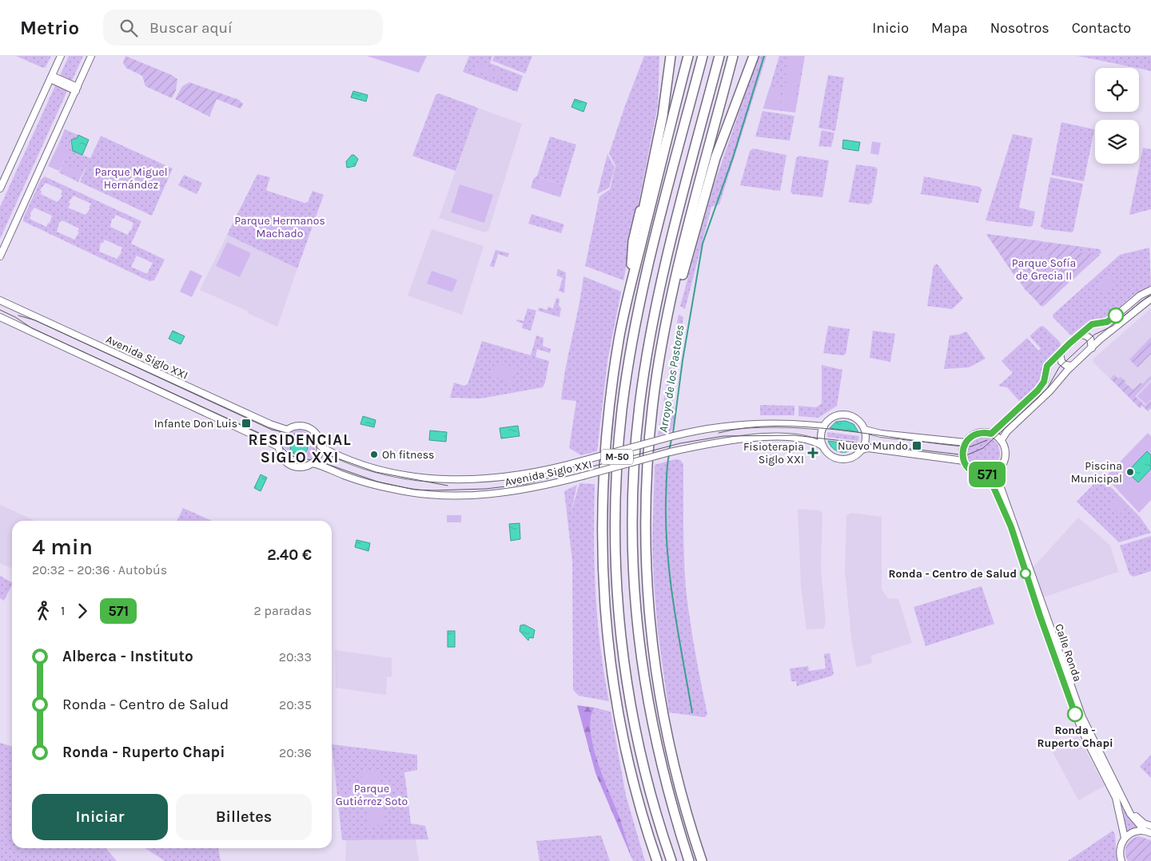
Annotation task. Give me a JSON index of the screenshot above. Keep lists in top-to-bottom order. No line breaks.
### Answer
{"streets":{"highway":["M-50"],"street":["Avenida Siglo XXI","Calle Ronda"]},"districts":["RESIDENCIAL SIGLO XXI"],"water":["Arroyo de los Pastores"],"parks":["Parque Miguel Hernández","Parque Hermanos Machado","Parque Sofía de Grecia II","Parque Gutiérrez Soto"],"places":{"transit":["Infante Don Luis","Nuevo Mundo"],"health":["Fisioterapia Siglo XXI"],"other":["Oh fitness","Piscina Municipal","Ronda - Centro de Salud","Ronda - Ruperto Chapi"]},"lines":["bus line 571"],"page":{"header":"Metrio","search":"Buscar aquí","nav":["Inicio","Mapa","Nosotros","Contacto"],"on_map":"571","heading":["4 min","20:32 – 20:36 · Autobús","2.40 €"],"legs":["1","571","2 paradas"],"list":[{"name":"Alberca - Instituto","value":"20:33"},{"name":"Ronda - Centro de Salud","value":"20:35"},{"name":"Ronda - Ruperto Chapi","value":"20:36"}],"buttons":["Iniciar","Billetes"]}}
